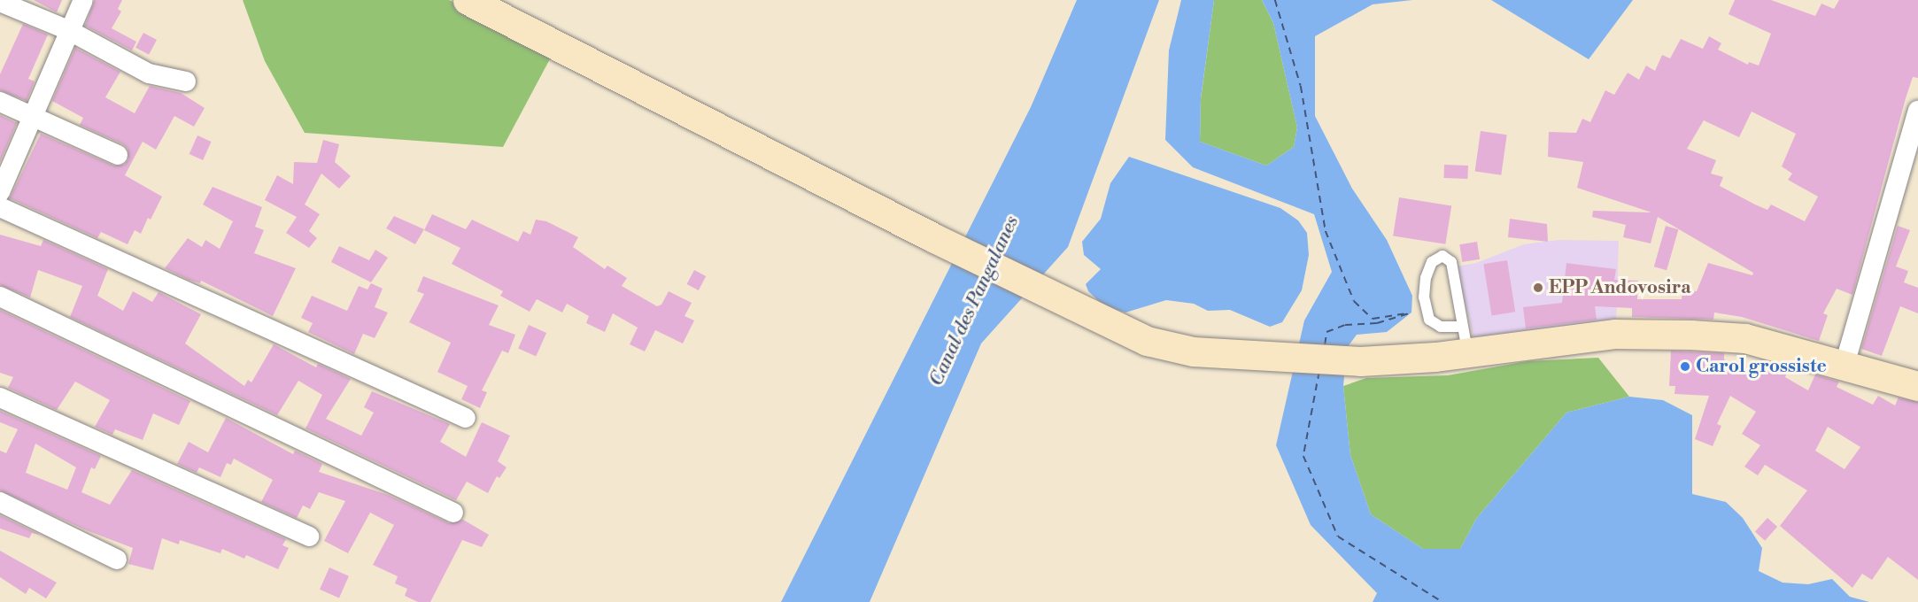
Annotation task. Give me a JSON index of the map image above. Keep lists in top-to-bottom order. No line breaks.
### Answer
{"water":["Canal des Pangalanes"],"places":["EPP Andovosira","Carol grossiste"]}
